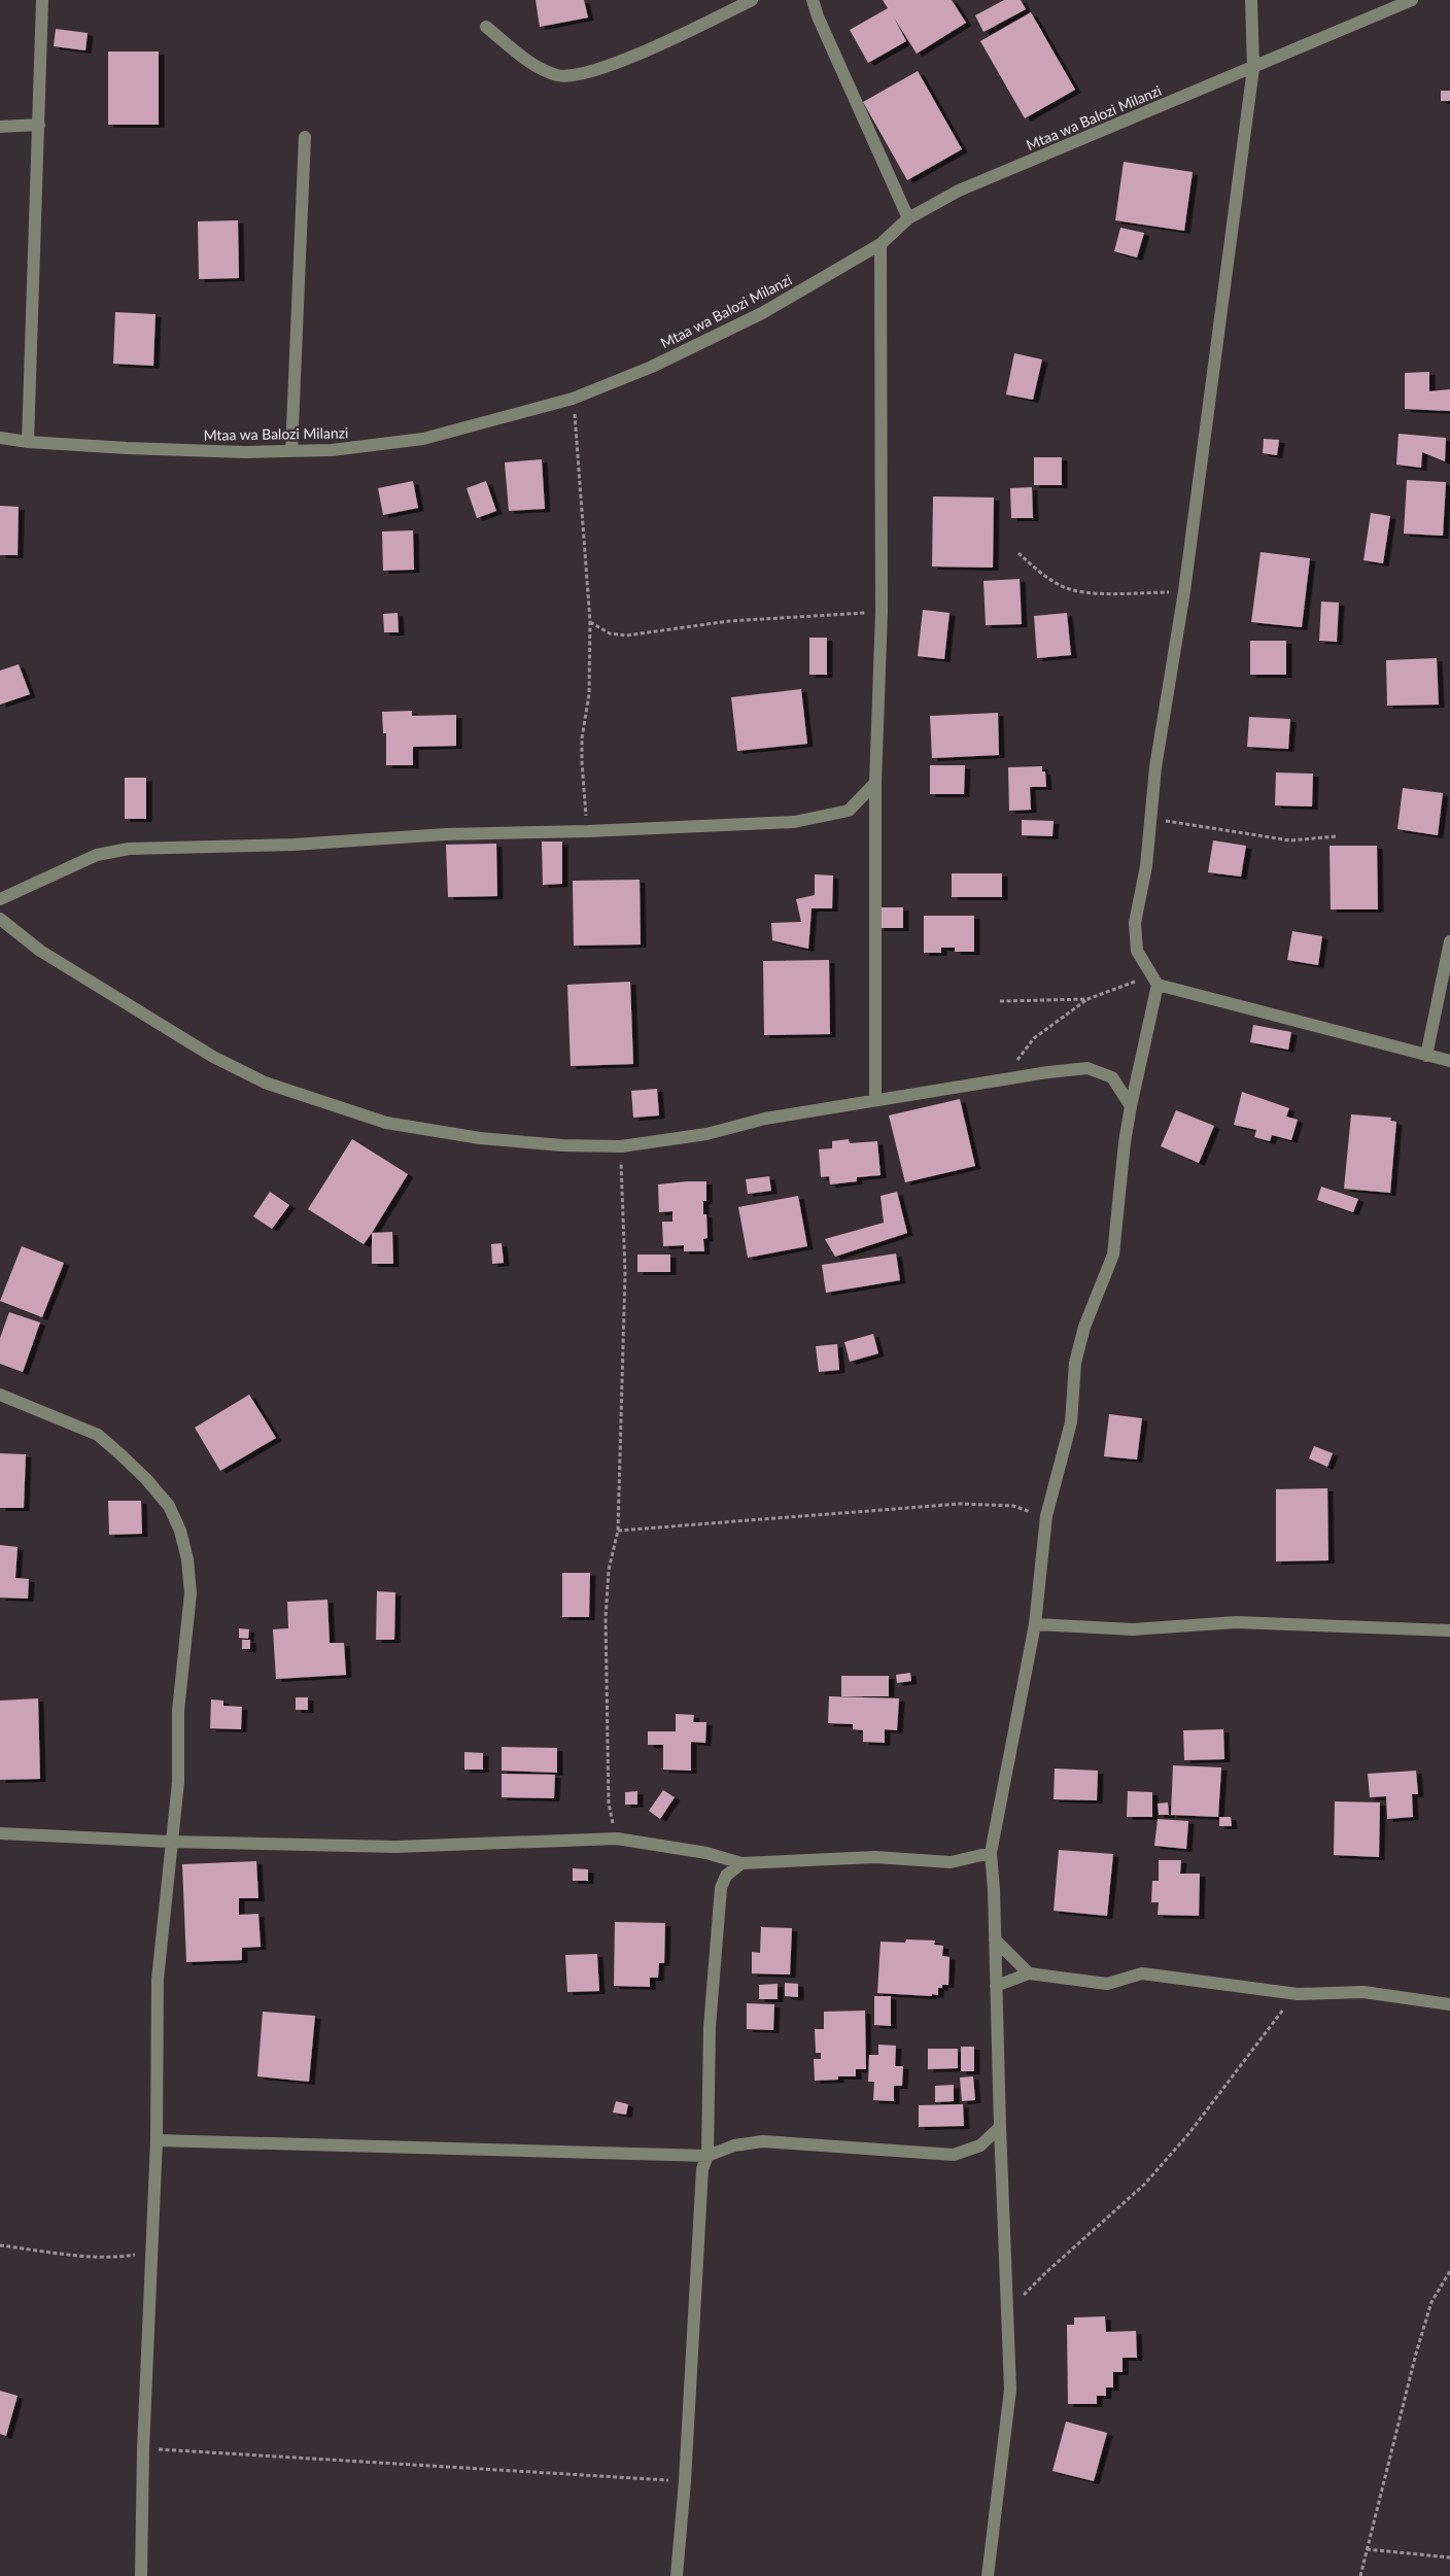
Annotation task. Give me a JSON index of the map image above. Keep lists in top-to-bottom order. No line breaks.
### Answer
{"streets":{"street":["Mtaa wa Balozi Milanzi"]}}
